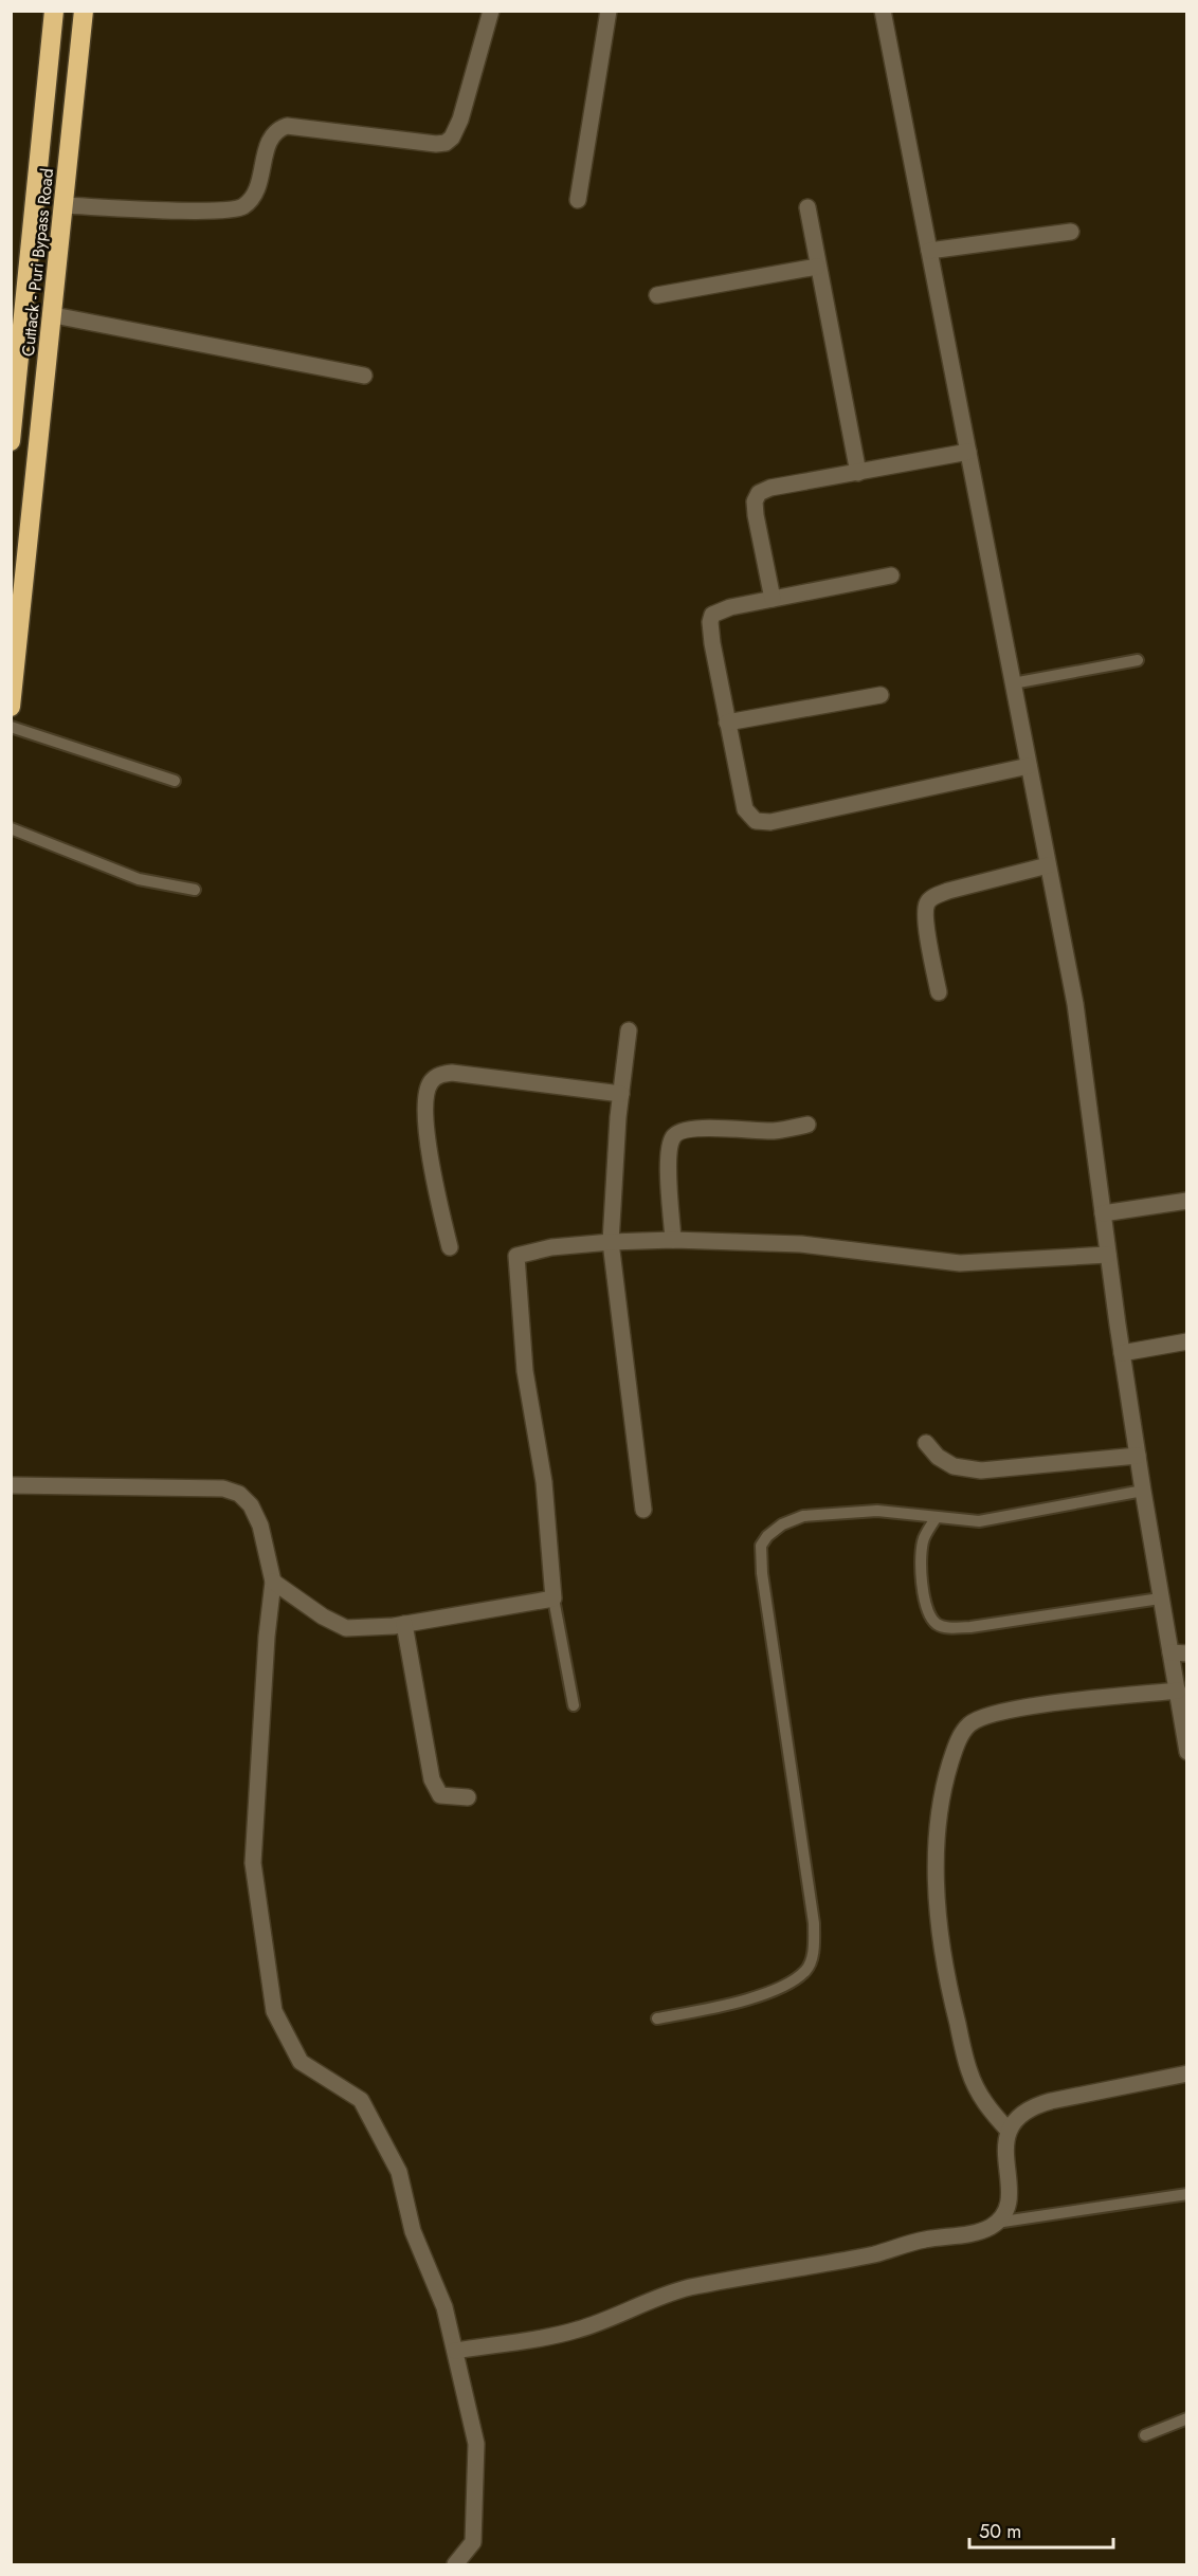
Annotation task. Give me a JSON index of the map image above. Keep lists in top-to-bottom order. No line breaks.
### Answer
{"streets":{"highway":["Cuttack - Puri Bypass Road"]},"scale_bar":"50 m"}
